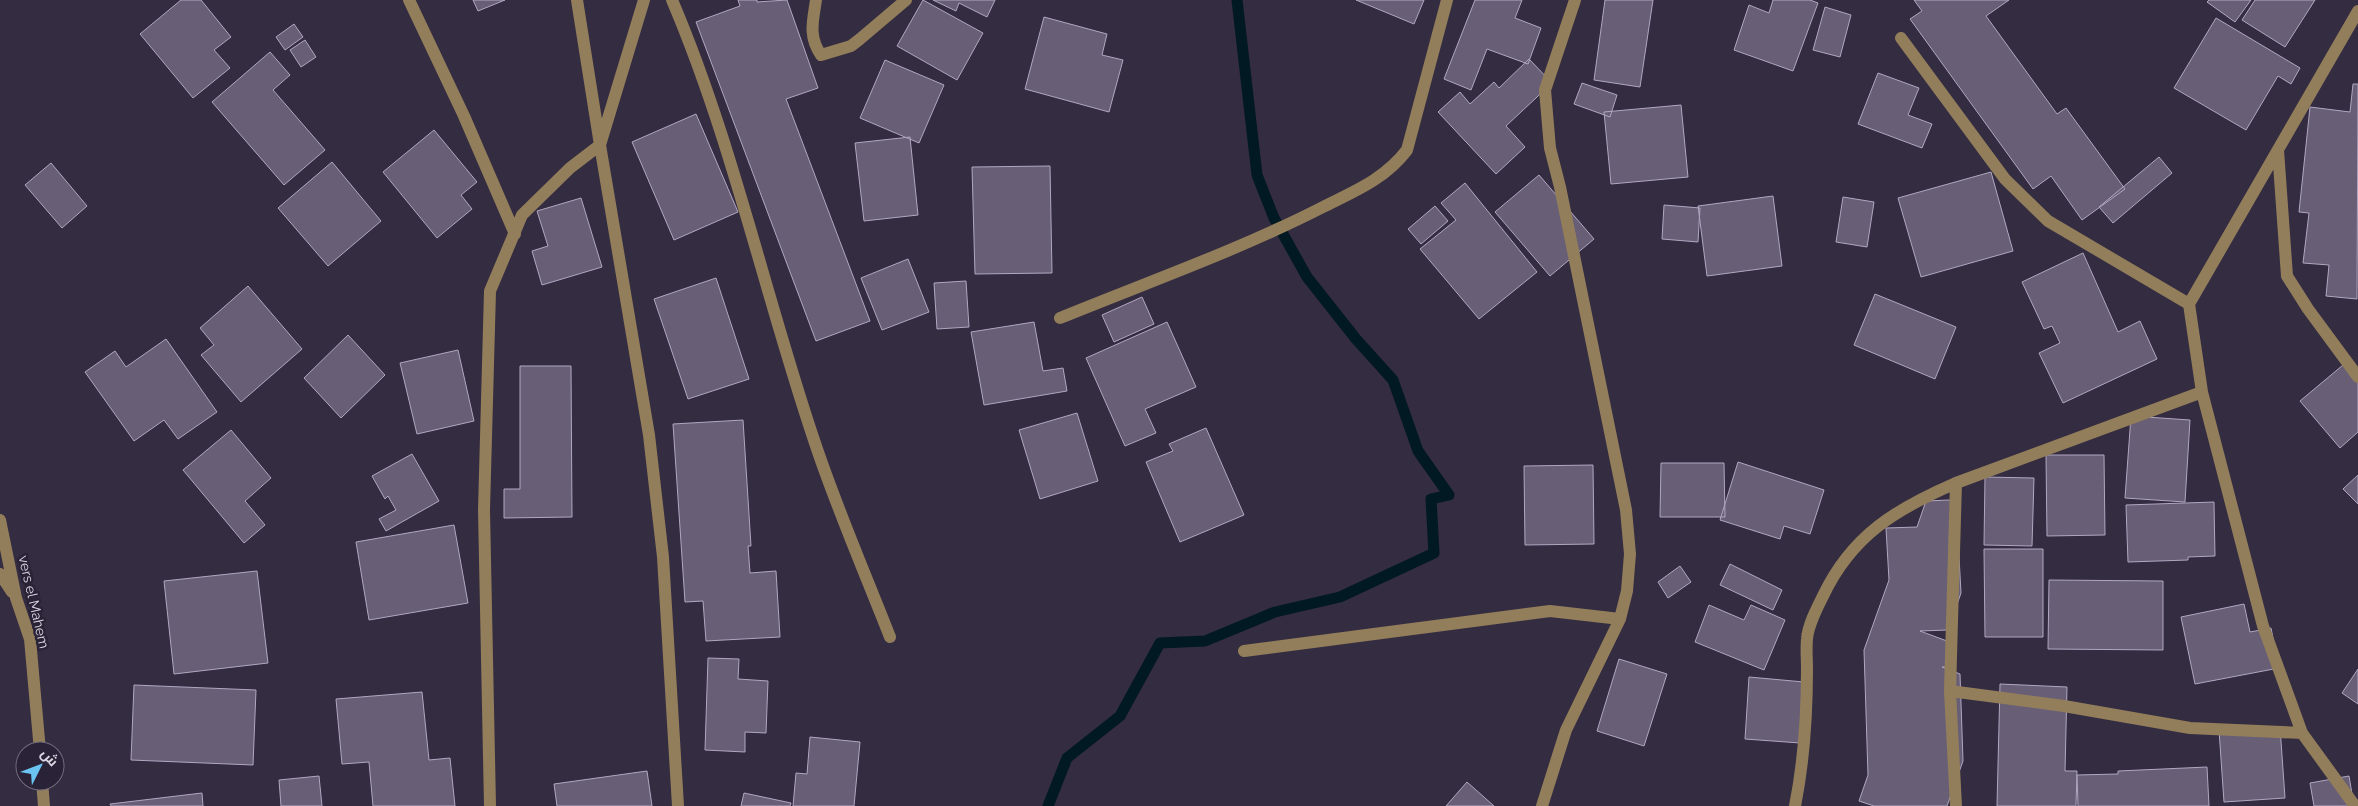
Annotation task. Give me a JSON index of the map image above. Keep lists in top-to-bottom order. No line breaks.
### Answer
{"streets":{"street":["vers el Mahem"]},"north":"top right"}
